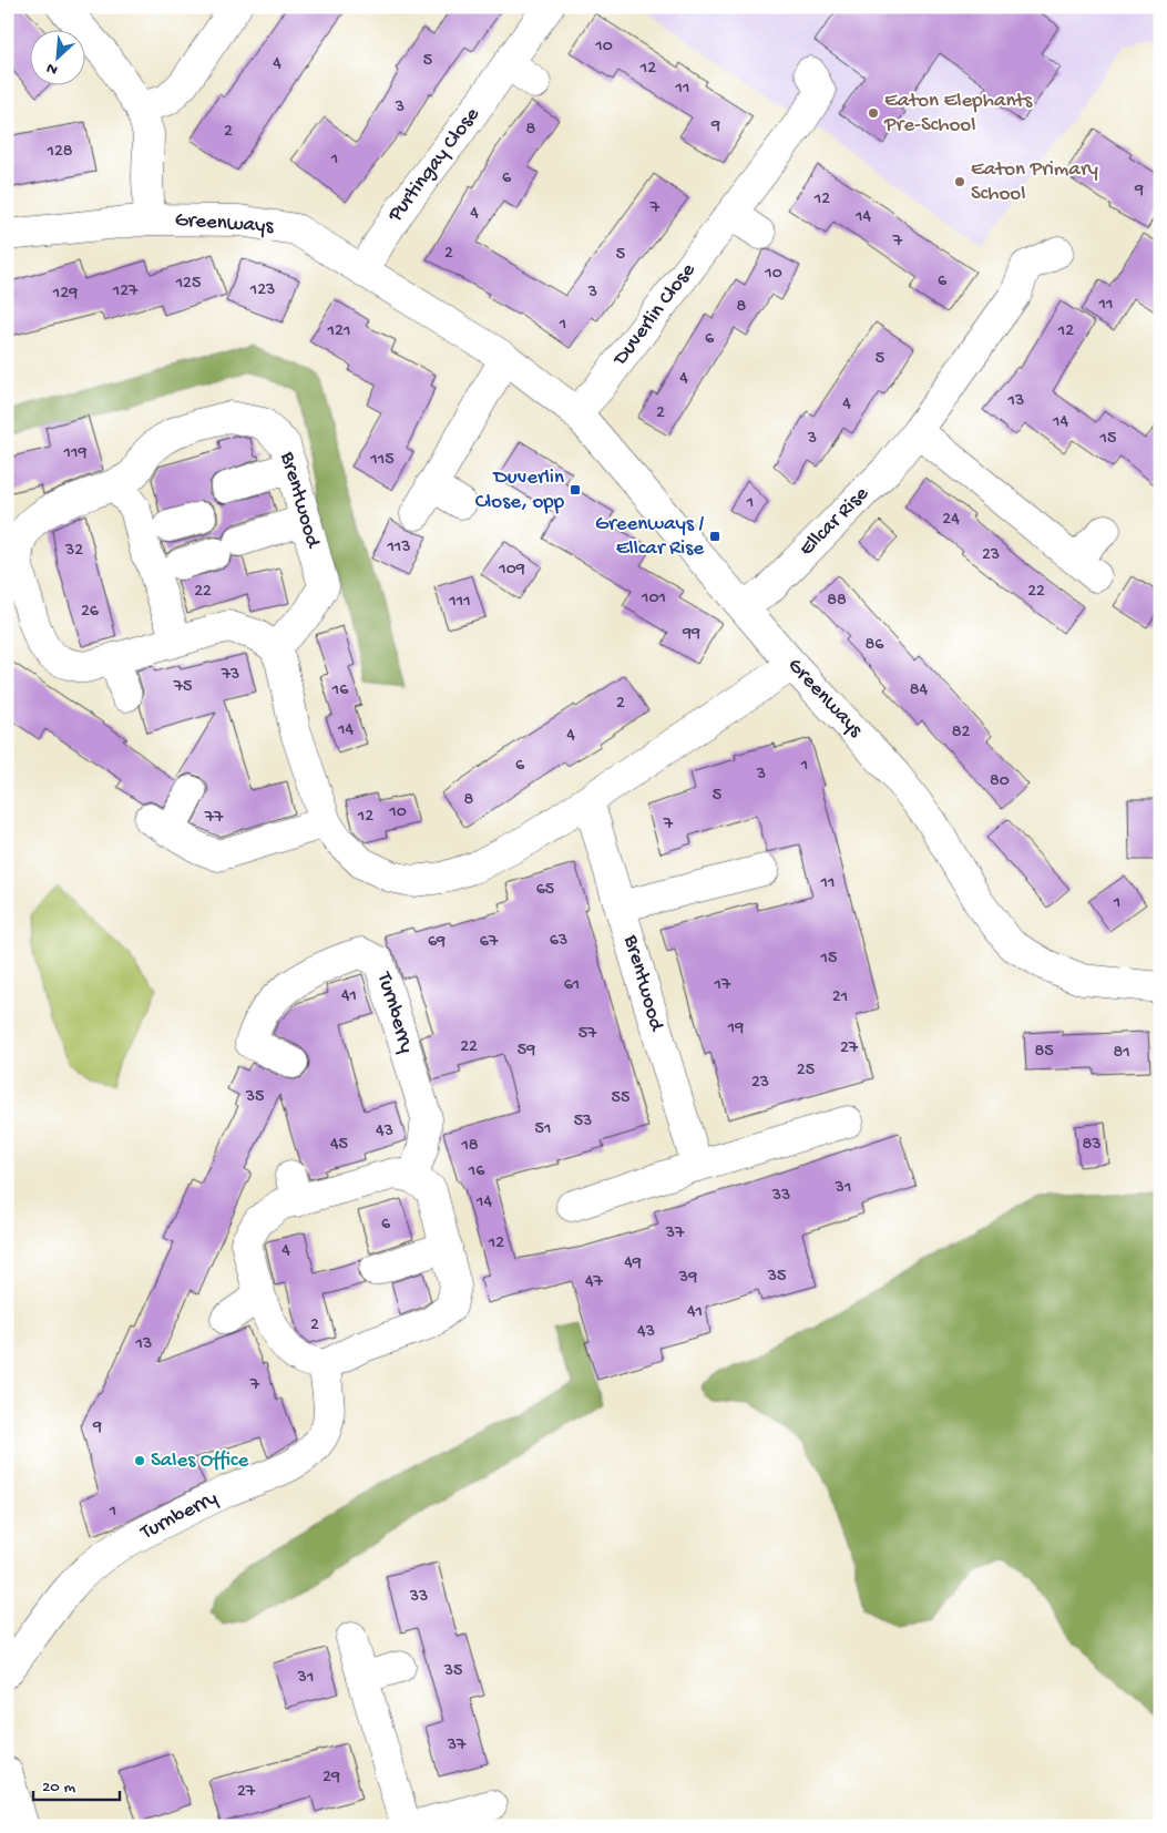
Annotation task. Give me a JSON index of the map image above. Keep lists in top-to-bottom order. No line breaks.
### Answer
{"streets":{"street":["Purtingay Close","Greenways","Duverlin Close","Brentwood","Ellcar Rise","Turnberry"]},"crossings":[["Purtingay Close","Greenways"],["Greenways","Duverlin Close"],["Greenways","Ellcar Rise"]],"places":{"other":["Eaton Elephants Pre-School","Eaton Primary School","Sales Office"],"transit":["Duverlin Close, opp","Greenways / Ellcar Rise"]},"house_numbers":["10","5","4","12","11","3","9","8","2","128","1","6","9","12","7","4","14","7","2","5","10","6","125","123","127","3","129","11","8","1","121","12","6","5","4","13","4","2","14","3","15","119","115","1","24","113","32","23","109","22","22","101","88","111","26","99","86","73","75","16","84","2","14","82","4","6","1","3","80","5","8","10","12","77","7","11","65","1","63","69","67","15","61","17","41","21","19","57","22","27","59","85","81","25","23","35","55","53","51","43","45","83","18","16","31","33","14","6","37","12","4","49","35","39","47","41","2","43","13","7","9","1","33","35","31","37","29","27"],"scale_bar":"20 m","north":"bottom left"}
